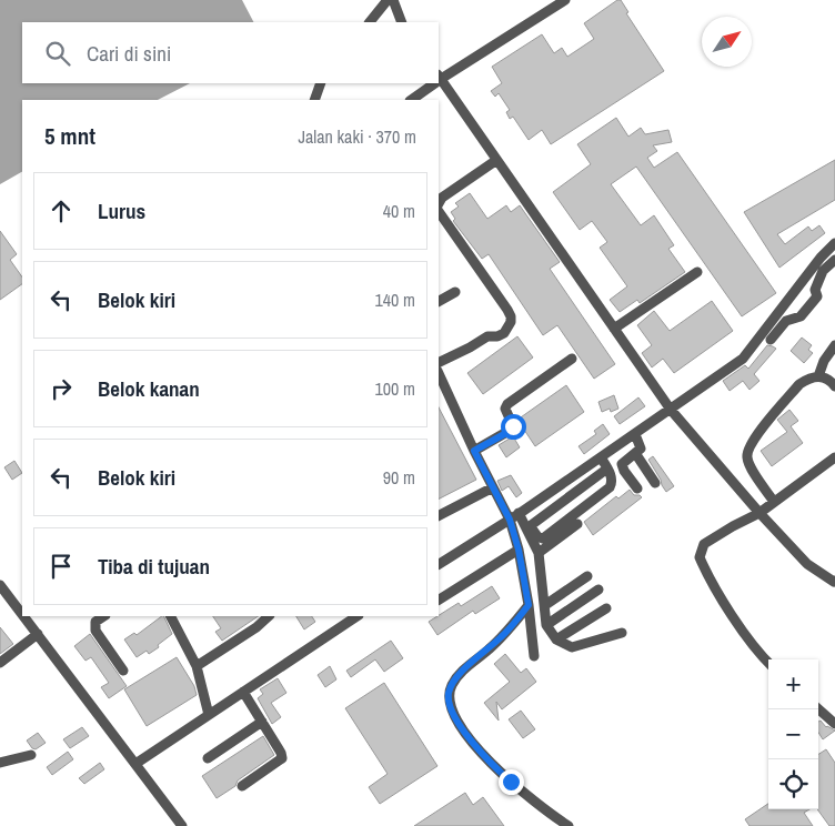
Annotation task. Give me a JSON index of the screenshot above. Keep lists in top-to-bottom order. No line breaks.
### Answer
{"north":"top right","page":{"search":"Cari di sini","heading":["5 mnt","Jalan kaki · 370 m"],"list":[["Lurus","40 m"],["Belok kiri","140 m"],["Belok kanan","100 m"],["Belok kiri","90 m"],"Tiba di tujuan"],"map_buttons":["+","−"]}}
